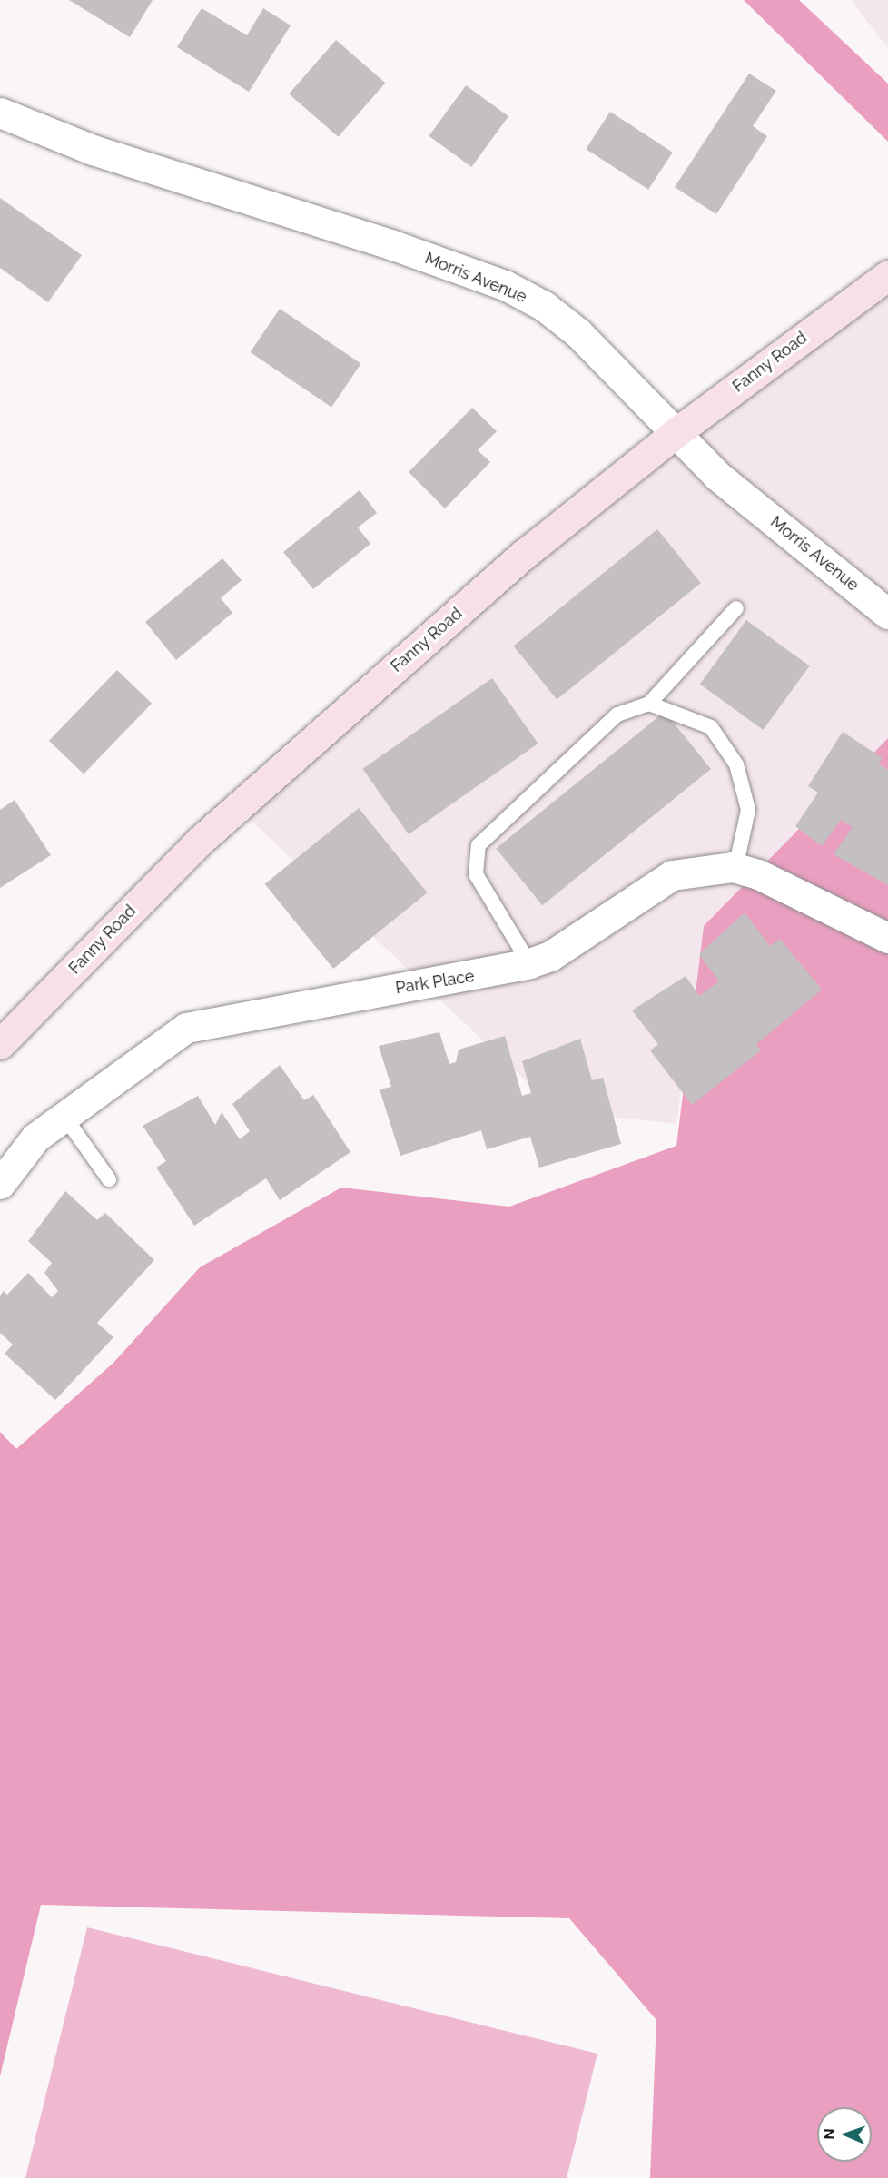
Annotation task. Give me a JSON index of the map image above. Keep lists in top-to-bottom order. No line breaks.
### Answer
{"streets":{"main road":["Fanny Road"],"street":["Morris Avenue","Park Place"]},"crossings":[["Morris Avenue","Fanny Road"]],"north":"left"}
